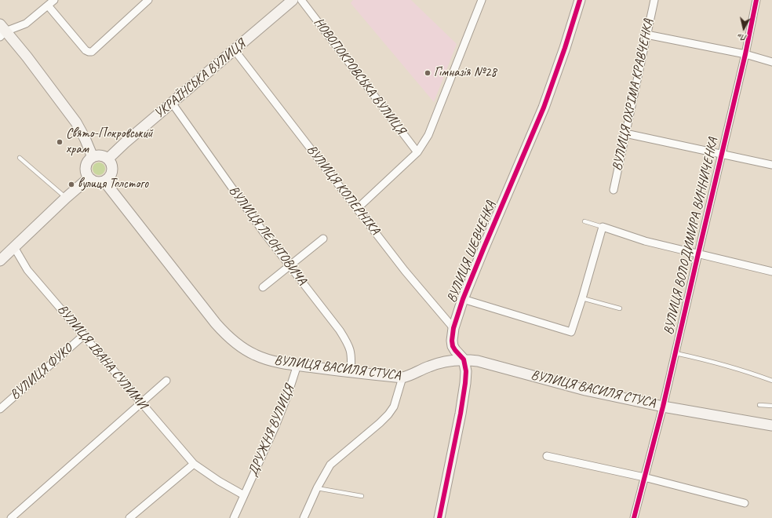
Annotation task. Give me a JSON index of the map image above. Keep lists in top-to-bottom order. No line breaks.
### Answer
{"streets":{"main road":["УКРАЇНСЬКА ВУЛИЦЯ","ВУЛИЦЯ ШЕВЧЕНКА","ВУЛИЦЯ ВАСИЛЯ СТУСА"],"street":["НОВОПОКРОВСЬКА ВУЛИЦЯ","ВУЛИЦЯ ОХРІМА КРАВЧЕНКА","ВУЛИЦЯ КОПЕРНІКА","ВУЛИЦЯ ЛЕОНТОВИЧА","ВУЛИЦЯ ВОЛОДИМИРА ВИННИЧЕНКА","ВУЛИЦЯ ІВАНА СУЛИМИ","ВУЛИЦЯ ФУКО","ДРУЖНЯ ВУЛИЦЯ"]},"crossings":[["УКРАЇНСЬКА ВУЛИЦЯ","ВУЛИЦЯ КОПЕРНІКА"],["УКРАЇНСЬКА ВУЛИЦЯ","ВУЛИЦЯ ЛЕОНТОВИЧА"],["УКРАЇНСЬКА ВУЛИЦЯ","ВУЛИЦЯ ВАСИЛЯ СТУСА"],["ВУЛИЦЯ ОХРІМА КРАВЧЕНКА","ВУЛИЦЯ ВОЛОДИМИРА ВИННИЧЕНКА"],["ВУЛИЦЯ КОПЕРНІКА","ВУЛИЦЯ ШЕВЧЕНКА"],["ВУЛИЦЯ ЛЕОНТОВИЧА","ВУЛИЦЯ ВАСИЛЯ СТУСА"],["ВУЛИЦЯ ВОЛОДИМИРА ВИННИЧЕНКА","ВУЛИЦЯ ВАСИЛЯ СТУСА"],["ВУЛИЦЯ ШЕВЧЕНКА","ВУЛИЦЯ ВАСИЛЯ СТУСА"],["ВУЛИЦЯ ІВАНА СУЛИМИ","ВУЛИЦЯ ФУКО"],["ВУЛИЦЯ ІВАНА СУЛИМИ","ДРУЖНЯ ВУЛИЦЯ"],["ВУЛИЦЯ ВАСИЛЯ СТУСА","ДРУЖНЯ ВУЛИЦЯ"]],"places":["Гімназія №28","Свято-Покровський храм","вулиця Толстого"],"north":"bottom"}
